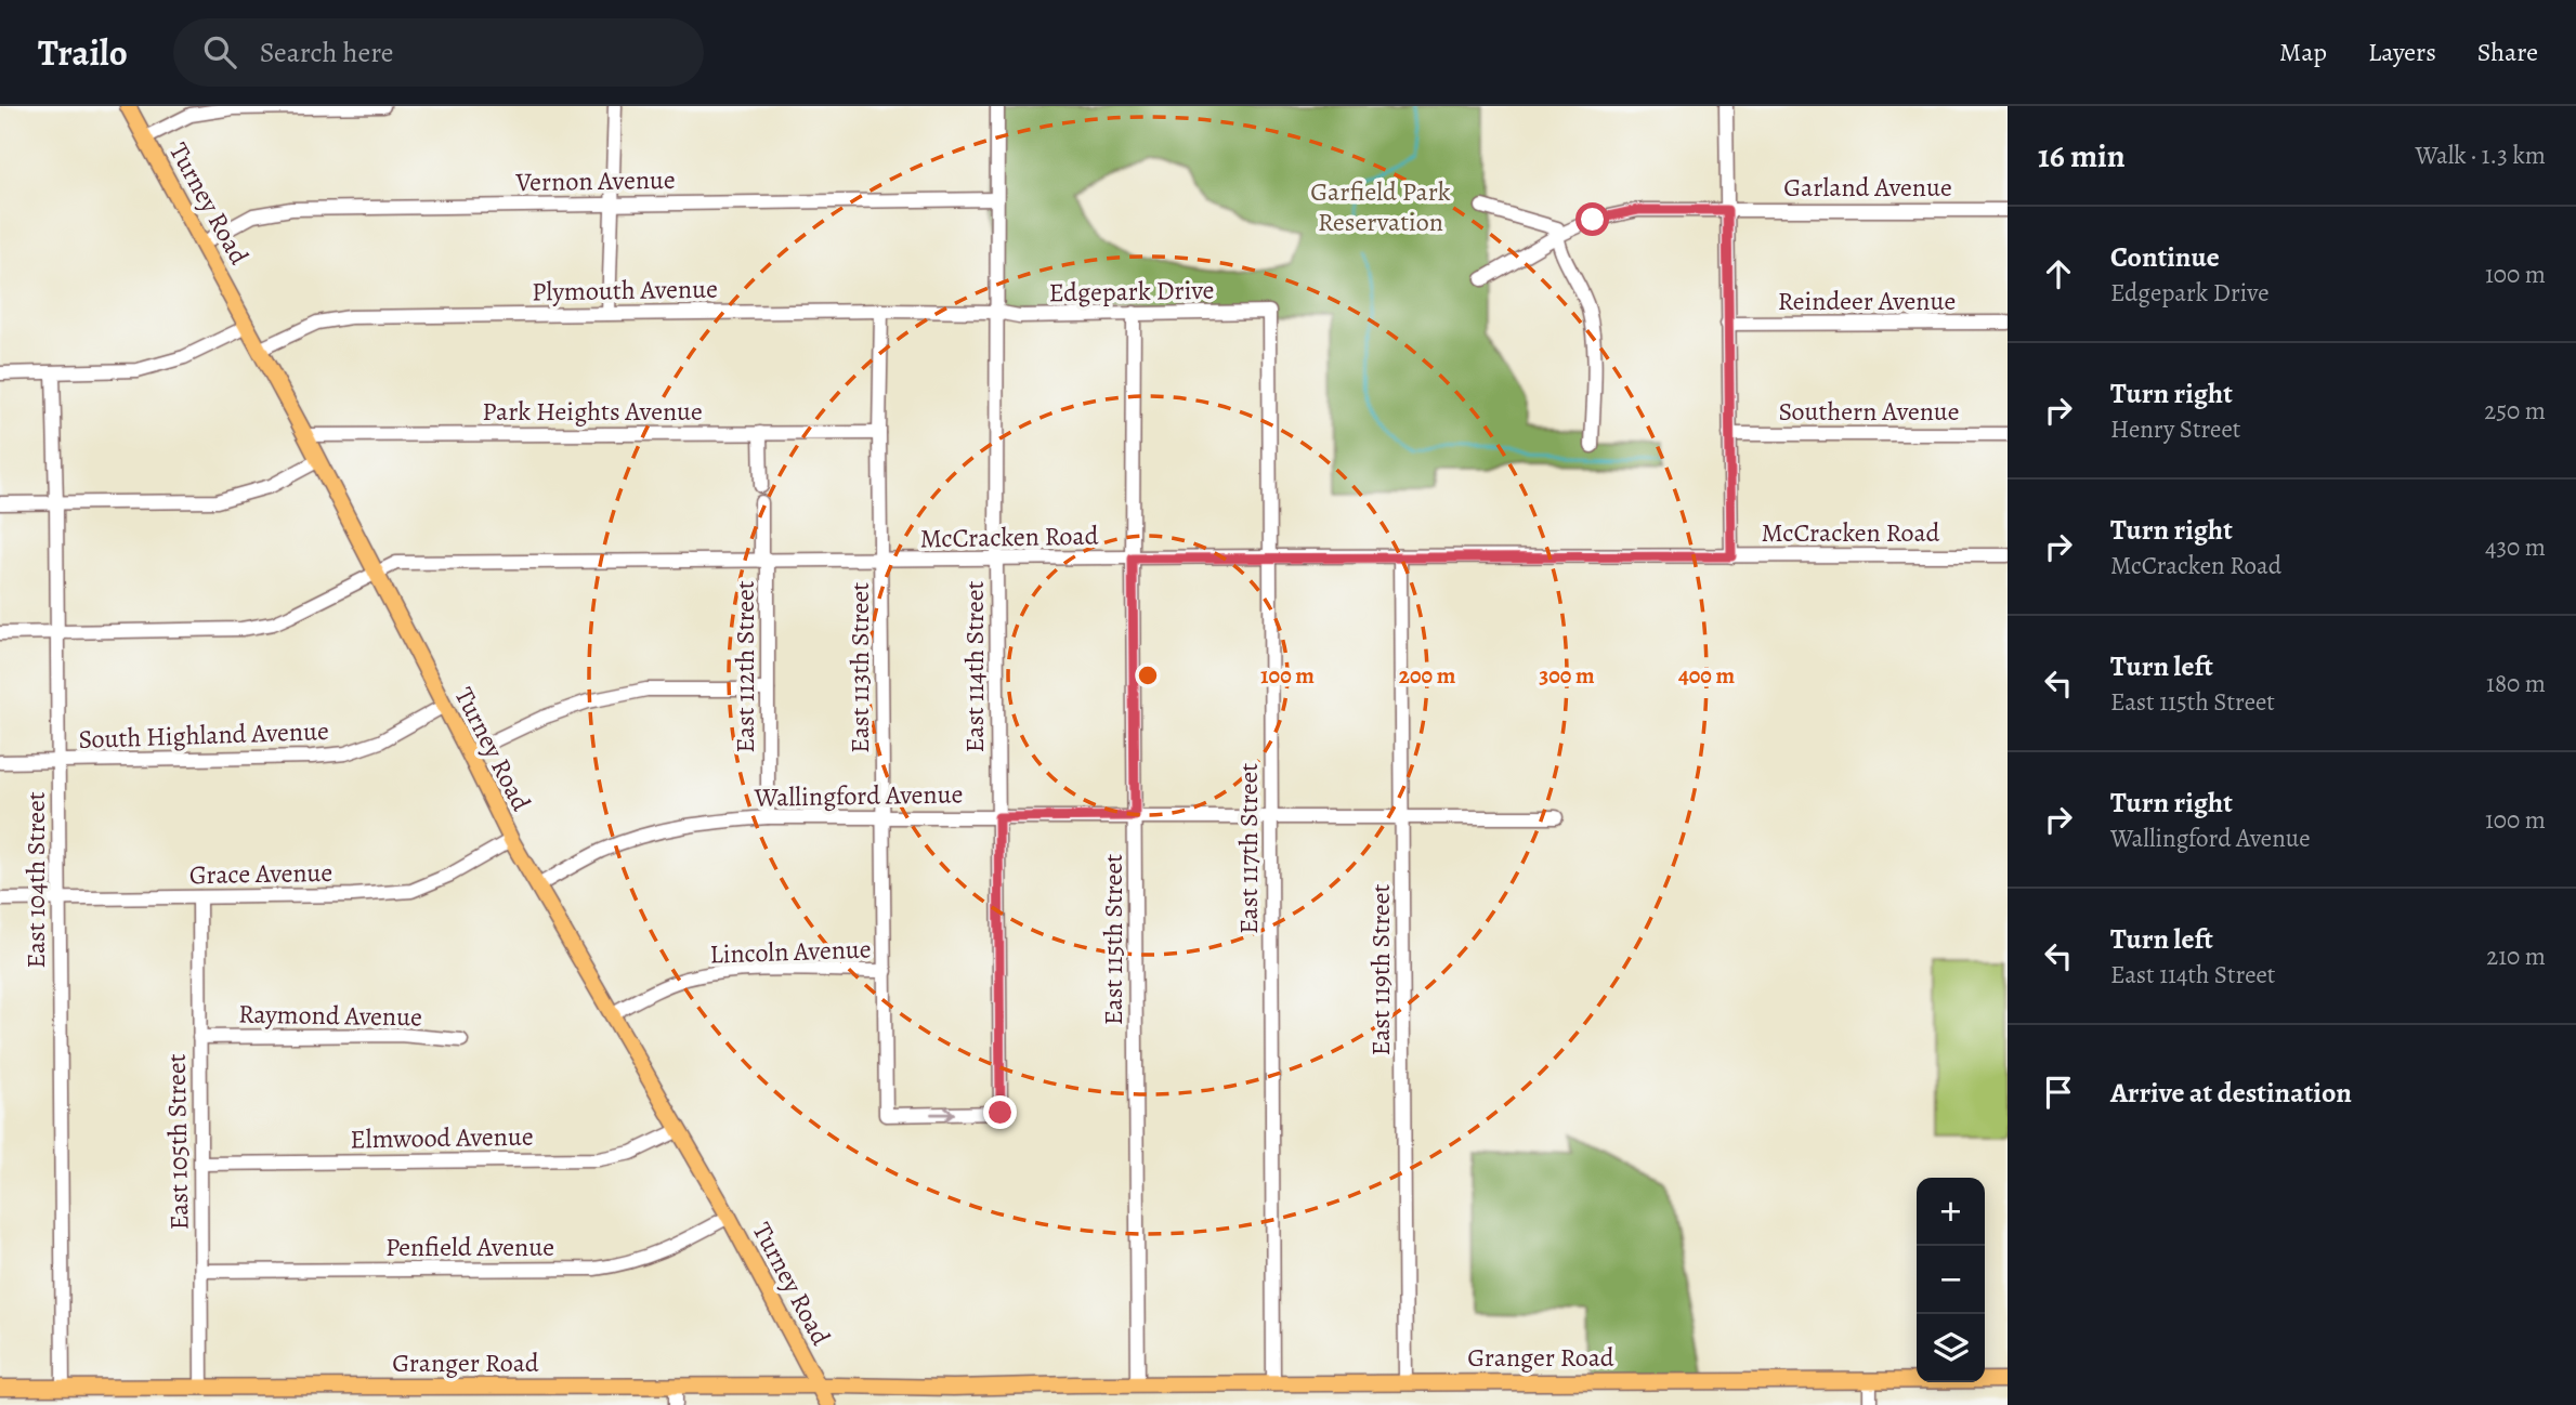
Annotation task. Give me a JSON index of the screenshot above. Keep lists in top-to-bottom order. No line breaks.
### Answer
{"streets":{"main road":["Turney Road","Granger Road"],"street":["Vernon Avenue","Garland Avenue","Plymouth Avenue","Edgepark Drive","Reindeer Avenue","Park Heights Avenue","Southern Avenue","McCracken Road","East 112th Street","East 114th Street","East 113th Street","South Highland Avenue","Wallingford Avenue","East 117th Street","Grace Avenue","East 104th Street","East 115th Street","Lincoln Avenue","East 119th Street","Raymond Avenue","Elmwood Avenue","East 105th Street","Penfield Avenue"]},"crossings":[["Vernon Avenue","Turney Road"],["Vernon Avenue","East 114th Street"],["Turney Road","Plymouth Avenue"],["Turney Road","Park Heights Avenue"],["Turney Road","McCracken Road"],["Turney Road","South Highland Avenue"],["Turney Road","Wallingford Avenue"],["Turney Road","Grace Avenue"],["Turney Road","Lincoln Avenue"],["Turney Road","Elmwood Avenue"],["Turney Road","Penfield Avenue"],["Turney Road","Granger Road"],["Plymouth Avenue","Edgepark Drive"],["Plymouth Avenue","East 114th Street"],["Plymouth Avenue","East 113th Street"],["Edgepark Drive","East 114th Street"],["Edgepark Drive","East 117th Street"],["Edgepark Drive","East 115th Street"],["Park Heights Avenue","East 113th Street"],["McCracken Road","East 112th Street"],["McCracken Road","East 114th Street"],["McCracken Road","East 113th Street"],["McCracken Road","East 117th Street"],["McCracken Road","East 104th Street"],["McCracken Road","East 115th Street"],["McCracken Road","East 119th Street"],["East 112th Street","Wallingford Avenue"],["East 114th Street","East 113th Street"],["East 114th Street","Wallingford Avenue"],["East 113th Street","Wallingford Avenue"],["East 113th Street","Lincoln Avenue"],["South Highland Avenue","East 104th Street"],["Wallingford Avenue","East 117th Street"],["Wallingford Avenue","East 115th Street"],["Wallingford Avenue","East 119th Street"],["East 117th Street","Granger Road"],["Grace Avenue","East 104th Street"],["Grace Avenue","East 105th Street"],["East 104th Street","Granger Road"],["East 115th Street","Granger Road"],["East 119th Street","Granger Road"],["Raymond Avenue","East 105th Street"],["Elmwood Avenue","East 105th Street"],["East 105th Street","Penfield Avenue"],["East 105th Street","Granger Road"]],"parks":["Garfield Park Reservation"],"page":{"header":"Trailo","search":"Search here","nav":["Map","Layers","Share"],"heading":["16 min","Walk · 1.3 km"],"list":[["Continue","Edgepark Drive","100 m"],["Turn right","Henry Street","250 m"],["Turn right","McCracken Road","430 m"],["Turn left","East 115th Street","180 m"],["Turn right","Wallingford Avenue","100 m"],["Turn left","East 114th Street","210 m"],"Arrive at destination"],"map_buttons":["+","−"]},"rings":["100 m","200 m","300 m","400 m"]}
